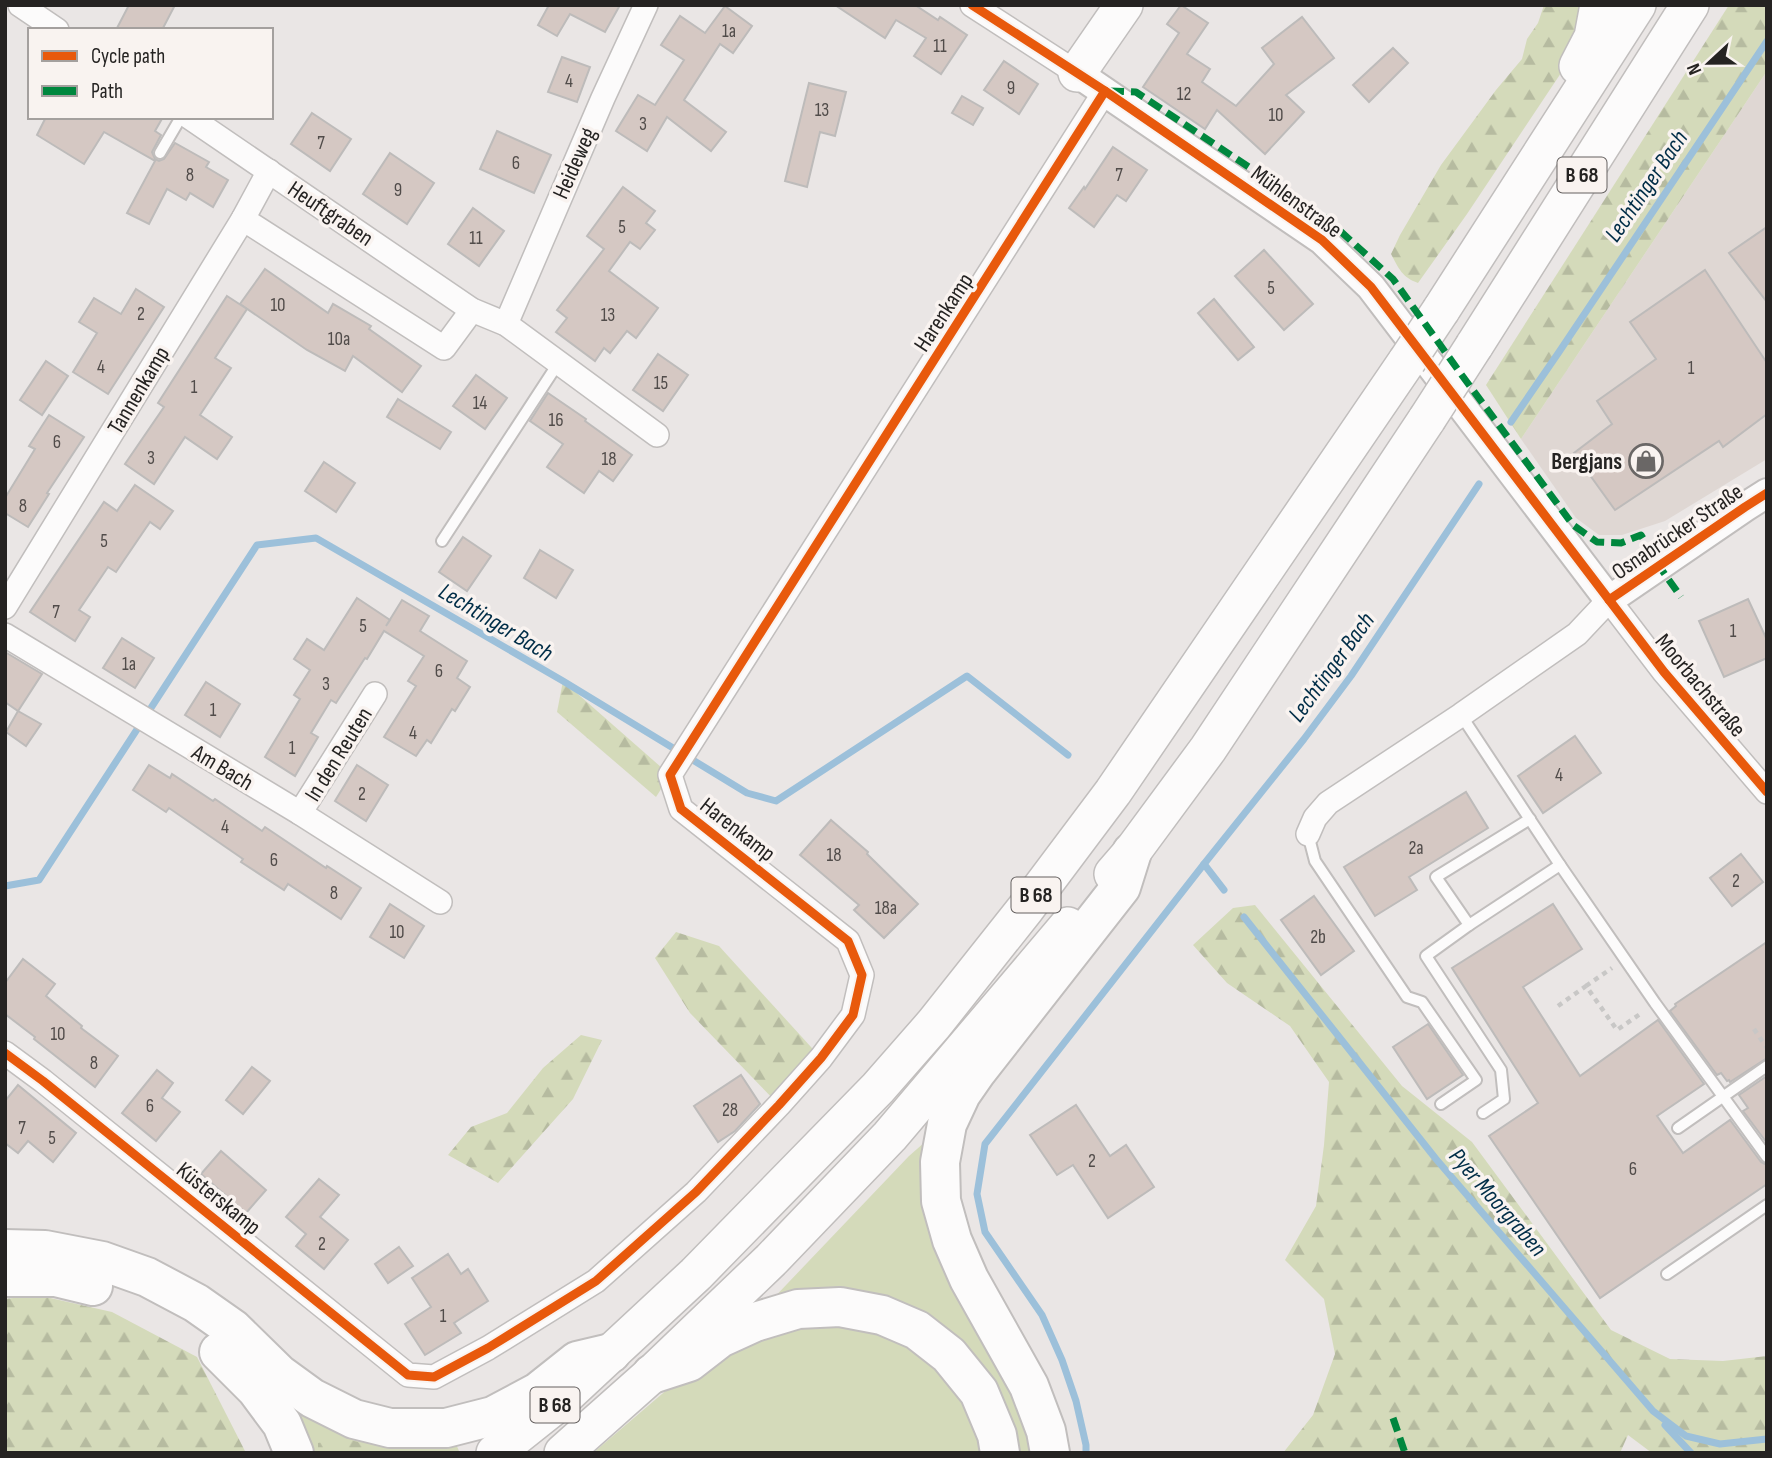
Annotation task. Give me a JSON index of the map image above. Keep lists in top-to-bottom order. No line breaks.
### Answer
{"streets":{"highway":["B 68"],"street":["Heideweg","Mühlenstraße","Heuftgraben","Harenkamp","Tannenkamp","Osnabrücker Straße","Moorbachstraße","In den Reuten","Am Bach","Küsterskamp"]},"crossings":[["Heideweg","Heuftgraben"],["Mühlenstraße","Harenkamp"],["Mühlenstraße","Osnabrücker Straße"],["Mühlenstraße","Moorbachstraße"],["Heuftgraben","Tannenkamp"],["Harenkamp","Küsterskamp"],["Osnabrücker Straße","Moorbachstraße"],["In den Reuten","Am Bach"]],"water":["Lechtinger Bach","Pyer Moorgraben"],"places":{"shop":["Bergjans"]},"house_numbers":["1a","11","4","9","12","13","10","3","7","6","8","7","9","5","11","5","10","2","13","10a","4","1","15","1","14","16","6","3","18","8","5","7","5","1","1a","6","3","1","4","1","4","2","4","2a","18","6","2","8","18a","10","2b","10","8","6","28","7","5","2","6","2","1"],"legend":["Cycle path","Path"],"north":"left"}
